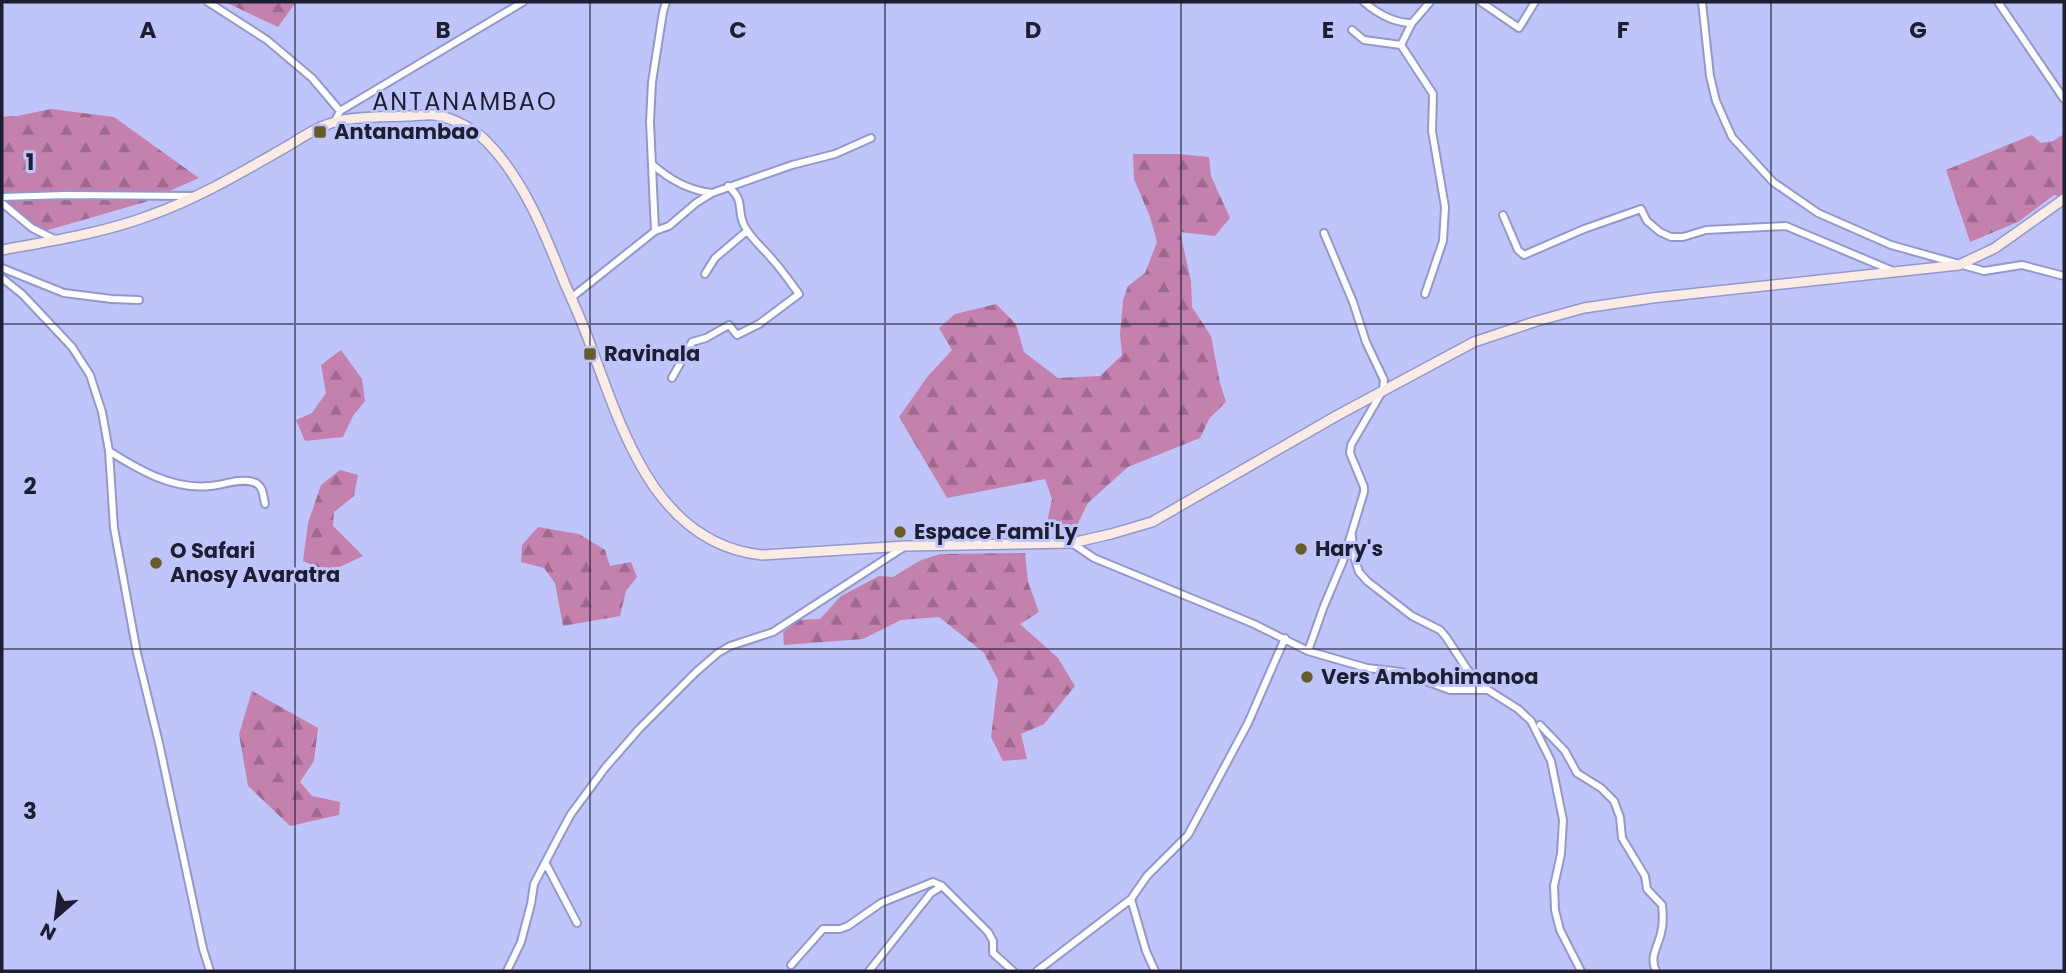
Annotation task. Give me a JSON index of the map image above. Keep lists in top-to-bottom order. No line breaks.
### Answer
{"districts":["ANTANAMBAO"],"places":{"transit":["Antanambao","Ravinala"],"other":["Espace Fami'Ly","Hary's","O Safari Anosy Avaratra","Vers Ambohimanoa"]},"north":"bottom left","grid":{"columns":["A","B","C","D","E","F","G"],"rows":["1","2","3"]}}
